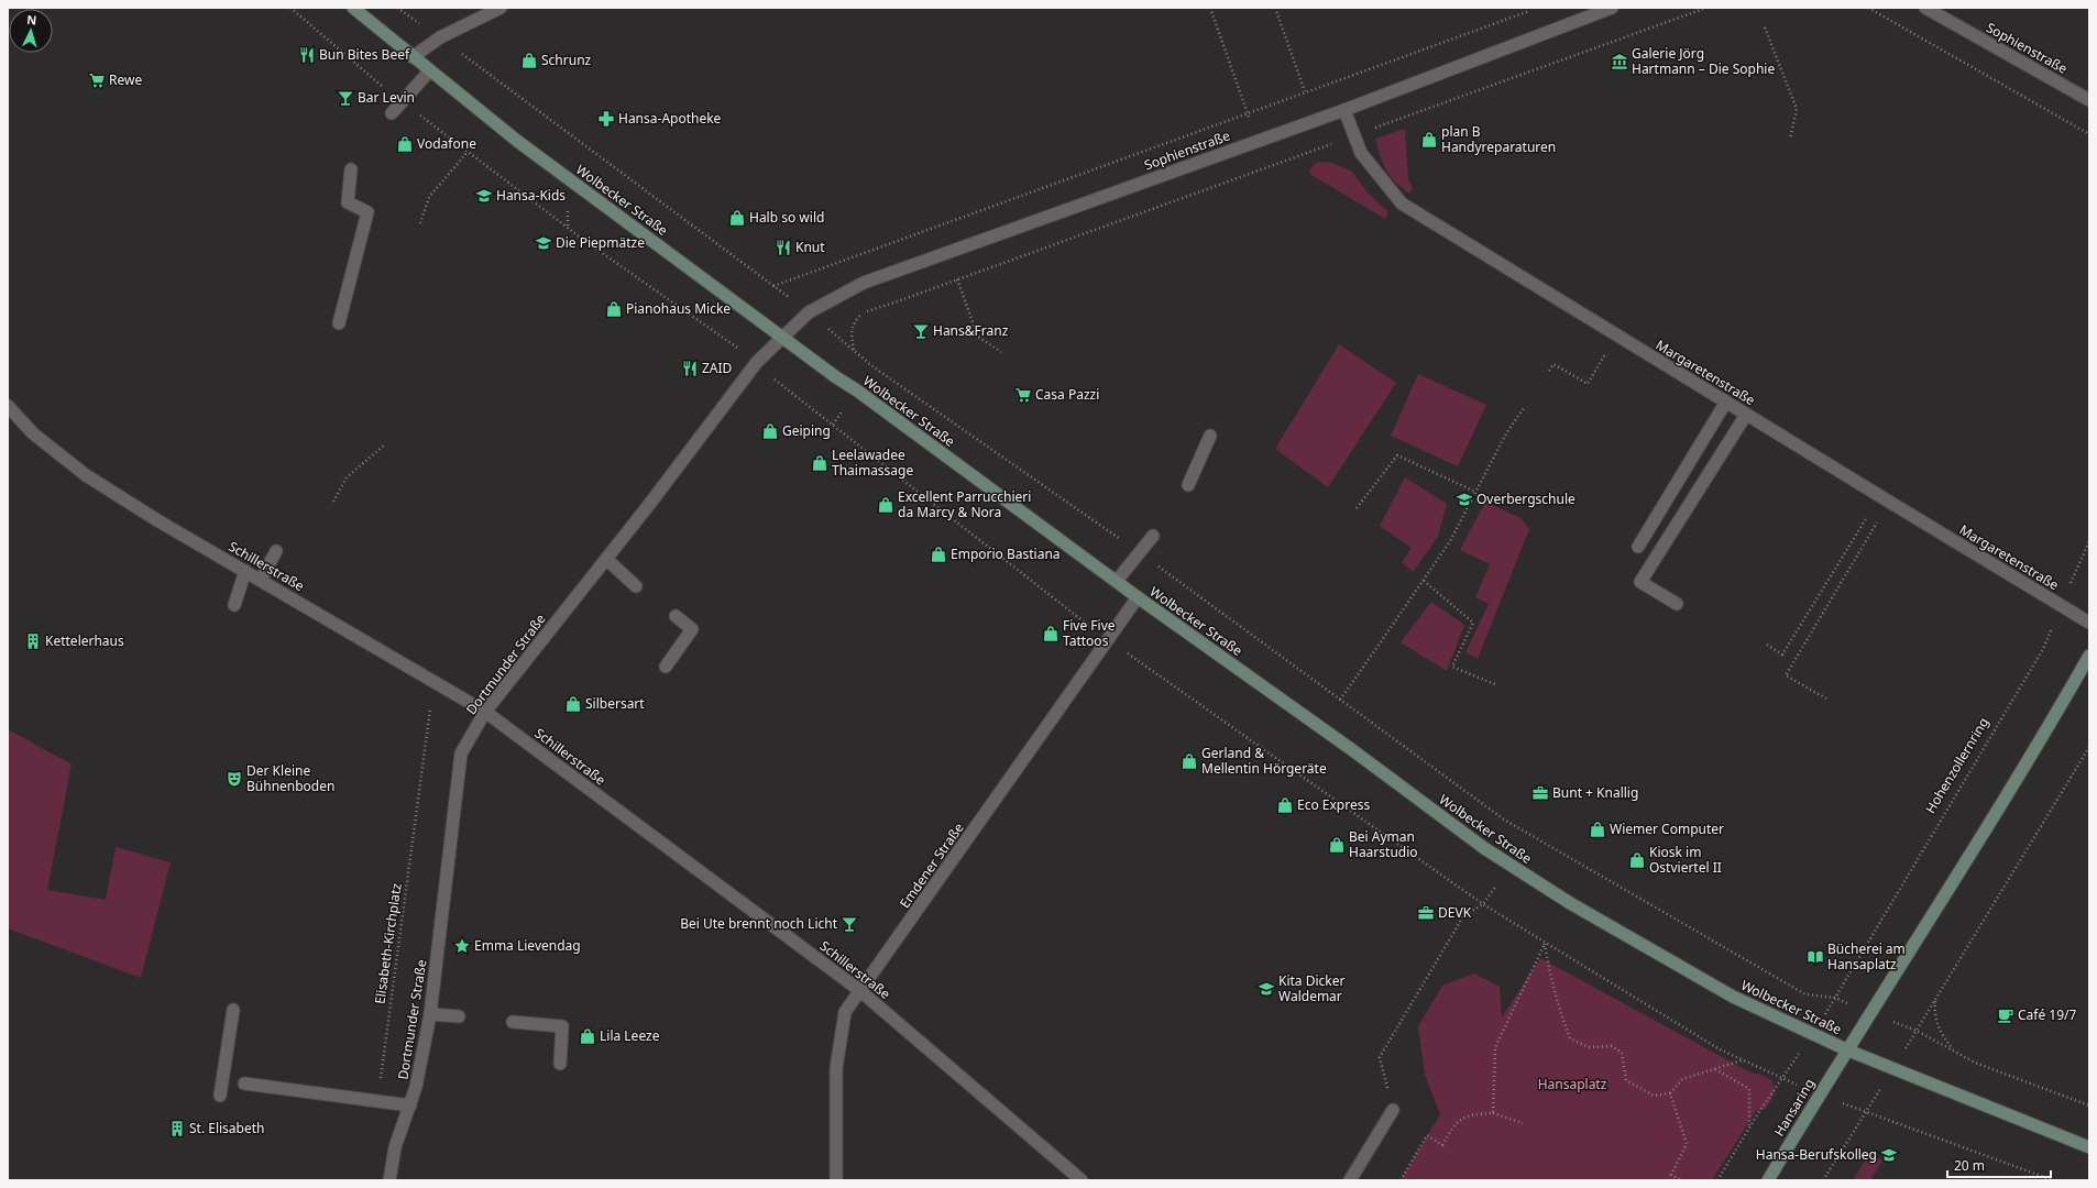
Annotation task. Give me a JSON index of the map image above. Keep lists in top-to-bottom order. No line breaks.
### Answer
{"streets":{"main road":["Wolbecker Straße","Hansaring"],"street":["Sophienstraße","Margaretenstraße","Schillerstraße","Dortmunder Straße","Emdener Straße"],"path":["Hohenzollernring","Elisabeth-Kirchplatz"]},"crossings":[["Sophienstraße","Wolbecker Straße"],["Sophienstraße","Margaretenstraße"],["Sophienstraße","Dortmunder Straße"],["Wolbecker Straße","Dortmunder Straße"],["Wolbecker Straße","Emdener Straße"],["Wolbecker Straße","Hansaring"],["Margaretenstraße","Hohenzollernring"],["Schillerstraße","Dortmunder Straße"],["Schillerstraße","Emdener Straße"]],"parks":["Hansaplatz"],"places":{"restaurant":["Bun Bites Beef","Knut","ZAID"],"shop":["Schrunz","plan B Handyreparaturen","Vodafone","Halb so wild","Pianohaus Micke","Geiping","Leelawadee Thaimassage","Excellent Parrucchieri da Marcy & Nora","Emporio Bastiana","Five Five Tattoos","Silbersart","Gerland & Mellentin Hörgeräte","Eco Express","Wiemer Computer","Bei Ayman Haarstudio","Kiosk im Ostviertel II","Lila Leeze"],"museum":["Galerie Jörg Hartmann – Die Sophie"],"supermarket":["Rewe","Casa Pazzi"],"bar":["Bar Levin","Hans&Franz","Bei Ute brennt noch Licht"],"pharmacy":["Hansa-Apotheke"],"school or university":["Hansa-Kids","Die Piepmätze","Overbergschule","Kita Dicker Waldemar","Hansa-Berufskolleg"],"building":["Kettelerhaus","St. Elisabeth"],"theatre":["Der Kleine Bühnenboden"],"office":["Bunt + Knallig","DEVK"],"place":["Emma Lievendag"],"library":["Bücherei am Hansaplatz"],"cafe":["Café 19/7"]},"scale_bar":"20 m","north":"top"}
